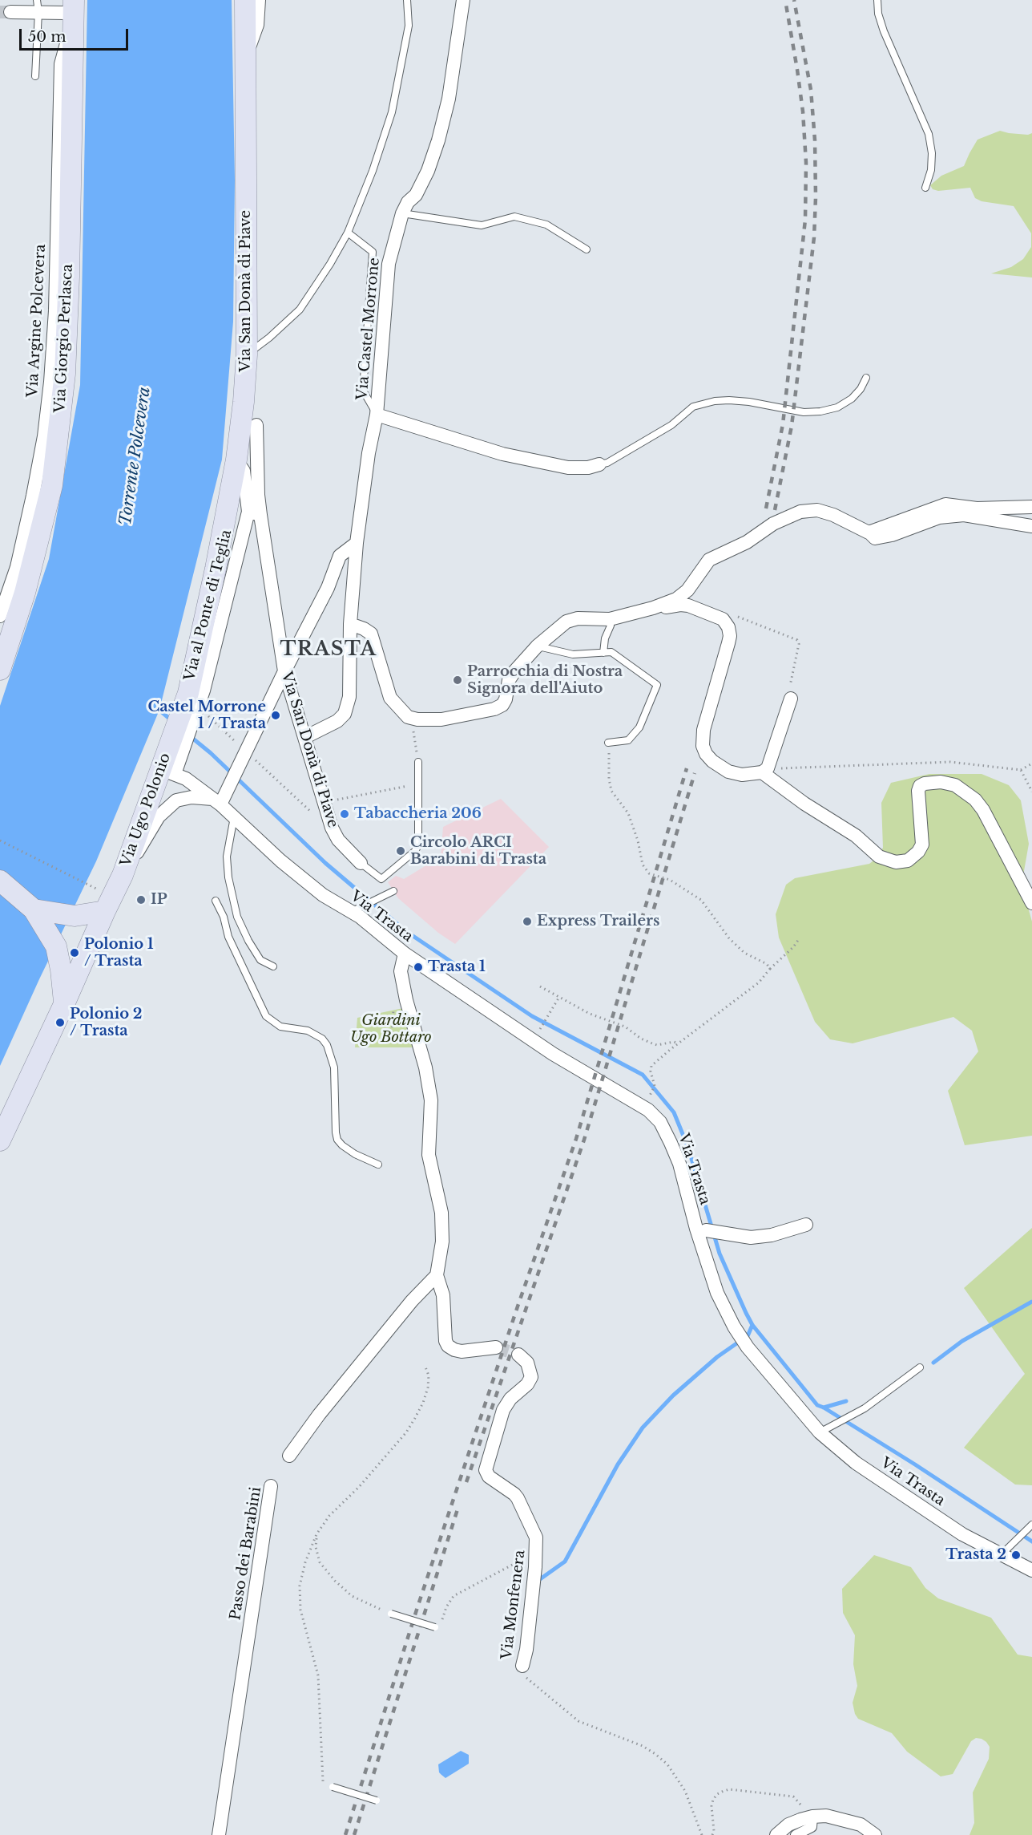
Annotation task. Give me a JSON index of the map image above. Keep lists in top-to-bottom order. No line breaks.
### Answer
{"streets":{"main road":["Via San Donà di Piave","Via Giorgio Perlasca","Via Ugo Polonio"],"street":["Via Argine Polcevera","Via Castel Morrone","Via al Ponte di Teglia","Via Trasta","Passo dei Barabini","Via Monfenera"]},"crossings":[["Via San Donà di Piave","Via Castel Morrone"],["Via San Donà di Piave","Via al Ponte di Teglia"],["Via San Donà di Piave","Via Ugo Polonio"],["Via Argine Polcevera","Via Giorgio Perlasca"],["Via al Ponte di Teglia","Via Ugo Polonio"],["Via Ugo Polonio","Via Trasta"]],"districts":["TRASTA"],"water":["Torrente Polcevera"],"parks":["Giardini Ugo Bottaro"],"places":["Parrocchia di Nostra Signora dell'Aiuto","Castel Morrone 1 / Trasta","Tabaccheria 206","Circolo ARCI Barabini di Trasta","IP","Express Trailers","Polonio 1 / Trasta","Trasta 1","Polonio 2 / Trasta","Trasta 2"],"scale_bar":"50 m"}
